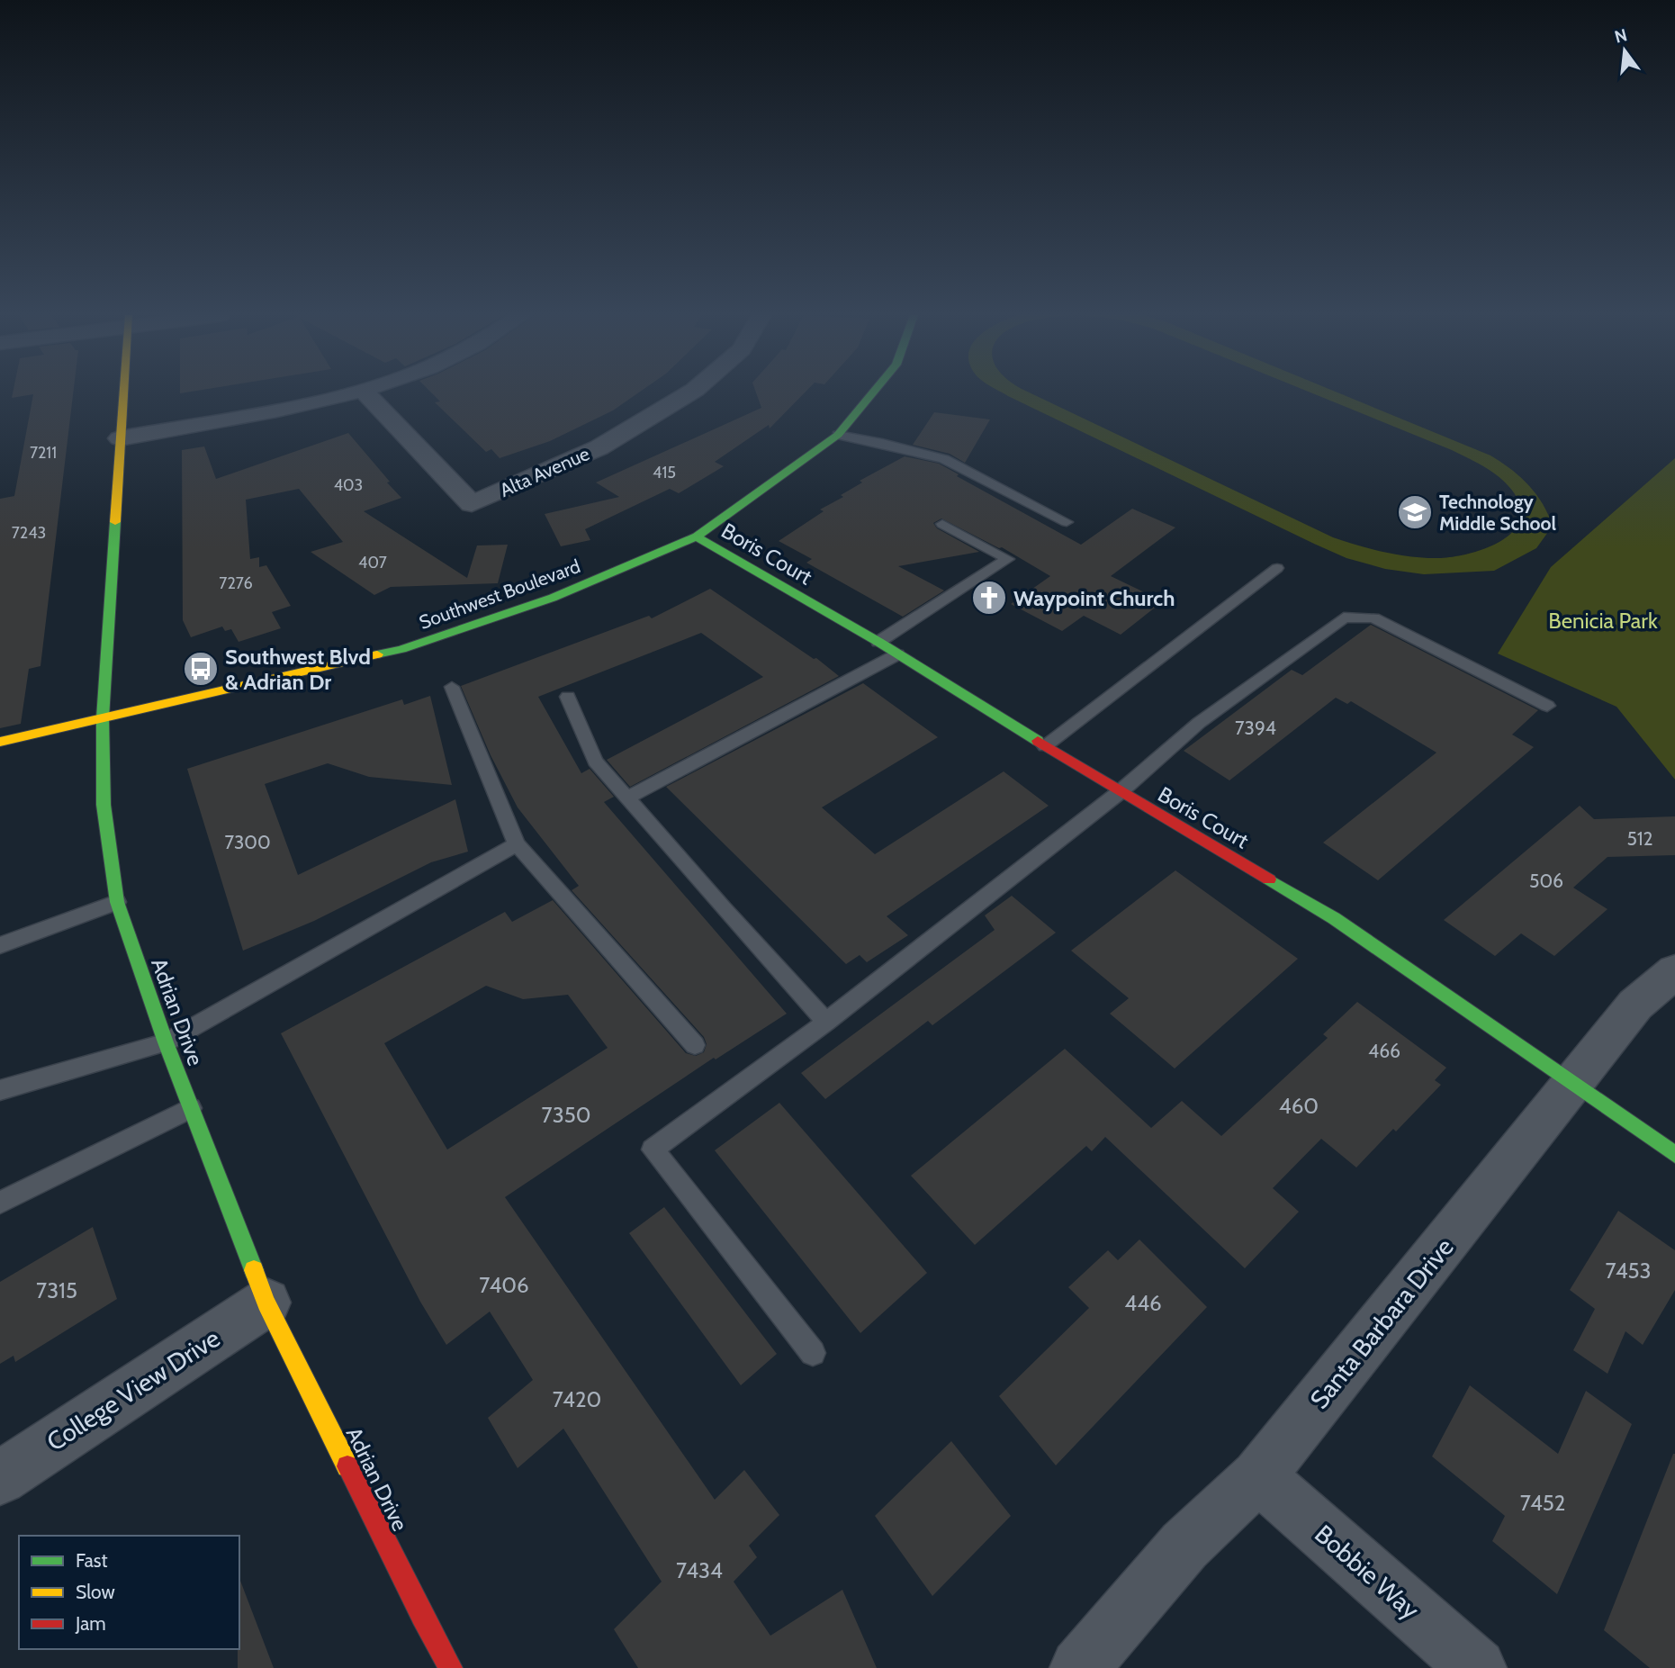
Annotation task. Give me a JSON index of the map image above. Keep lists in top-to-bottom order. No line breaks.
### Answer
{"streets":{"street":["Alta Avenue","Boris Court","Southwest Boulevard","Adrian Drive","Santa Barbara Drive","College View Drive","Bobbie Way"]},"crossings":[["Boris Court","Southwest Boulevard"],["Boris Court","Santa Barbara Drive"],["Southwest Boulevard","Adrian Drive"],["Adrian Drive","College View Drive"],["Santa Barbara Drive","Bobbie Way"]],"parks":["Benicia Park"],"places":{"school or university":["Technology Middle School"],"church":["Waypoint Church"],"bus stop":["Southwest Blvd & Adrian Dr"]},"house_numbers":["7211","415","403","7243","407","7276","7394","512","7300","506","466","460","7350","7453","7406","7315","446","7420","7452","7434"],"legend":["Fast","Slow","Jam"],"north":"top"}
